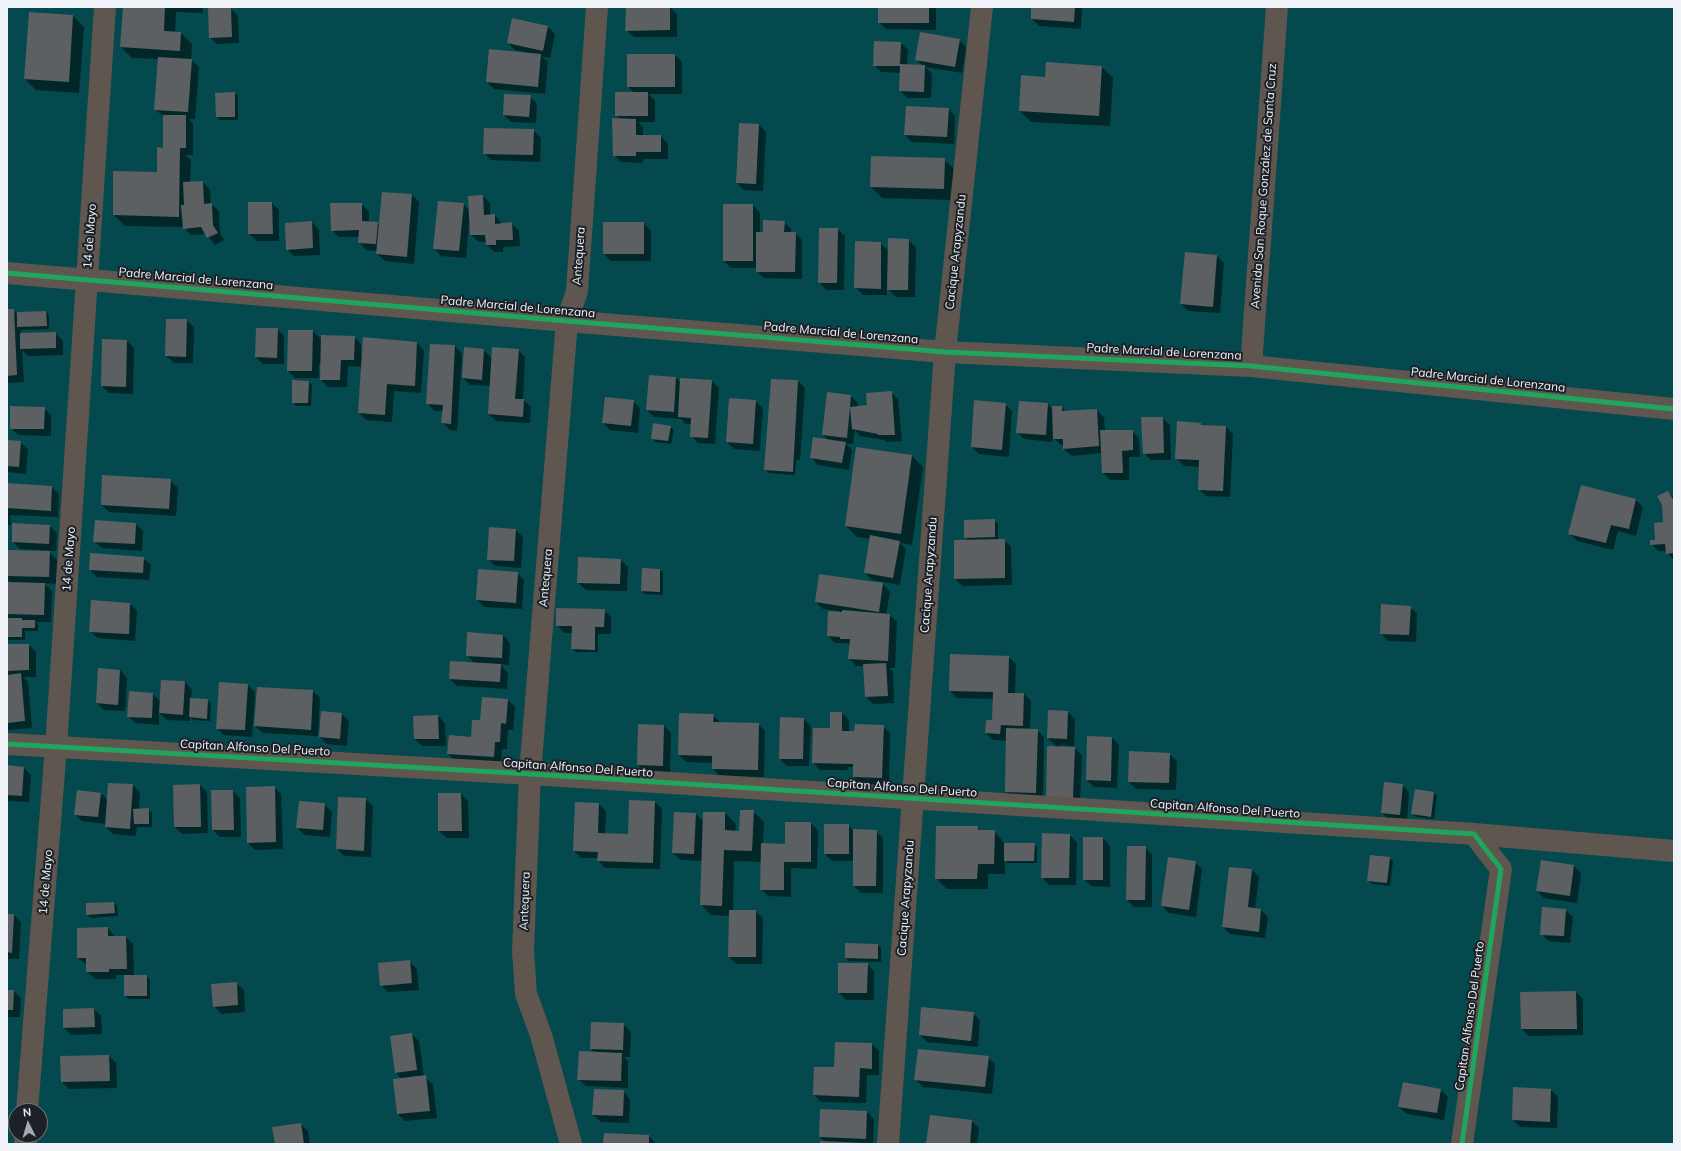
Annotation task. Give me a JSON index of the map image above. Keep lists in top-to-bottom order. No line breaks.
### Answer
{"streets":{"street":["Avenida San Roque González de Santa Cruz","14 de Mayo","Cacique Arapyzandu","Antequera","Padre Marcial de Lorenzana","Capitan Alfonso Del Puerto"]},"crossings":[["Avenida San Roque González de Santa Cruz","Padre Marcial de Lorenzana"],["14 de Mayo","Padre Marcial de Lorenzana"],["14 de Mayo","Capitan Alfonso Del Puerto"],["Cacique Arapyzandu","Padre Marcial de Lorenzana"],["Cacique Arapyzandu","Capitan Alfonso Del Puerto"],["Antequera","Padre Marcial de Lorenzana"],["Antequera","Capitan Alfonso Del Puerto"]],"north":"top"}
